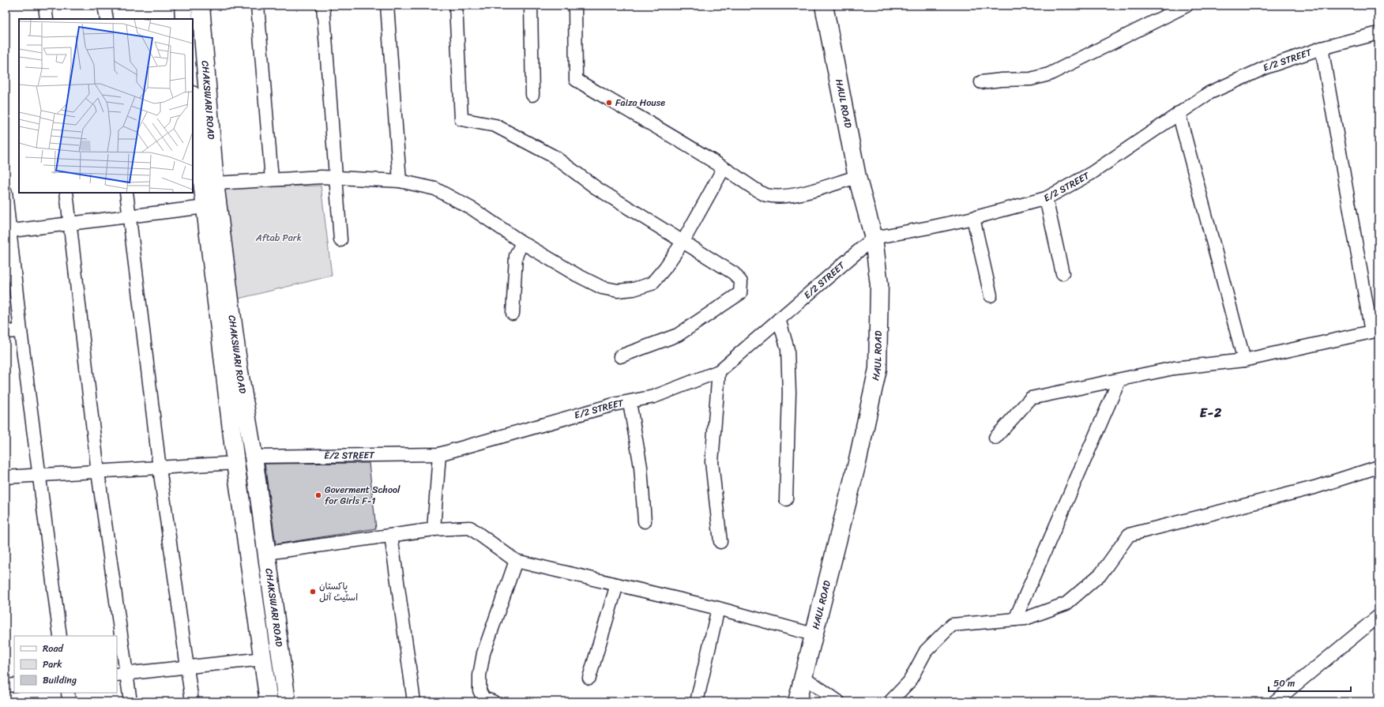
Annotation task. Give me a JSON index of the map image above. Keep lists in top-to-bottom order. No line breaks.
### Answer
{"streets":{"main road":["CHAKSWARI ROAD","HAUL ROAD"],"street":["E/2 STREET"]},"crossings":[["E/2 STREET","CHAKSWARI ROAD"],["E/2 STREET","HAUL ROAD"]],"districts":["E-2"],"parks":["Aftab Park"],"places":["Faiza House","Goverment School for Girls F-1","پاکستان اسٹیٹ آئل"],"legend":["Road","Park","Building"],"scale_bar":"50 m"}
